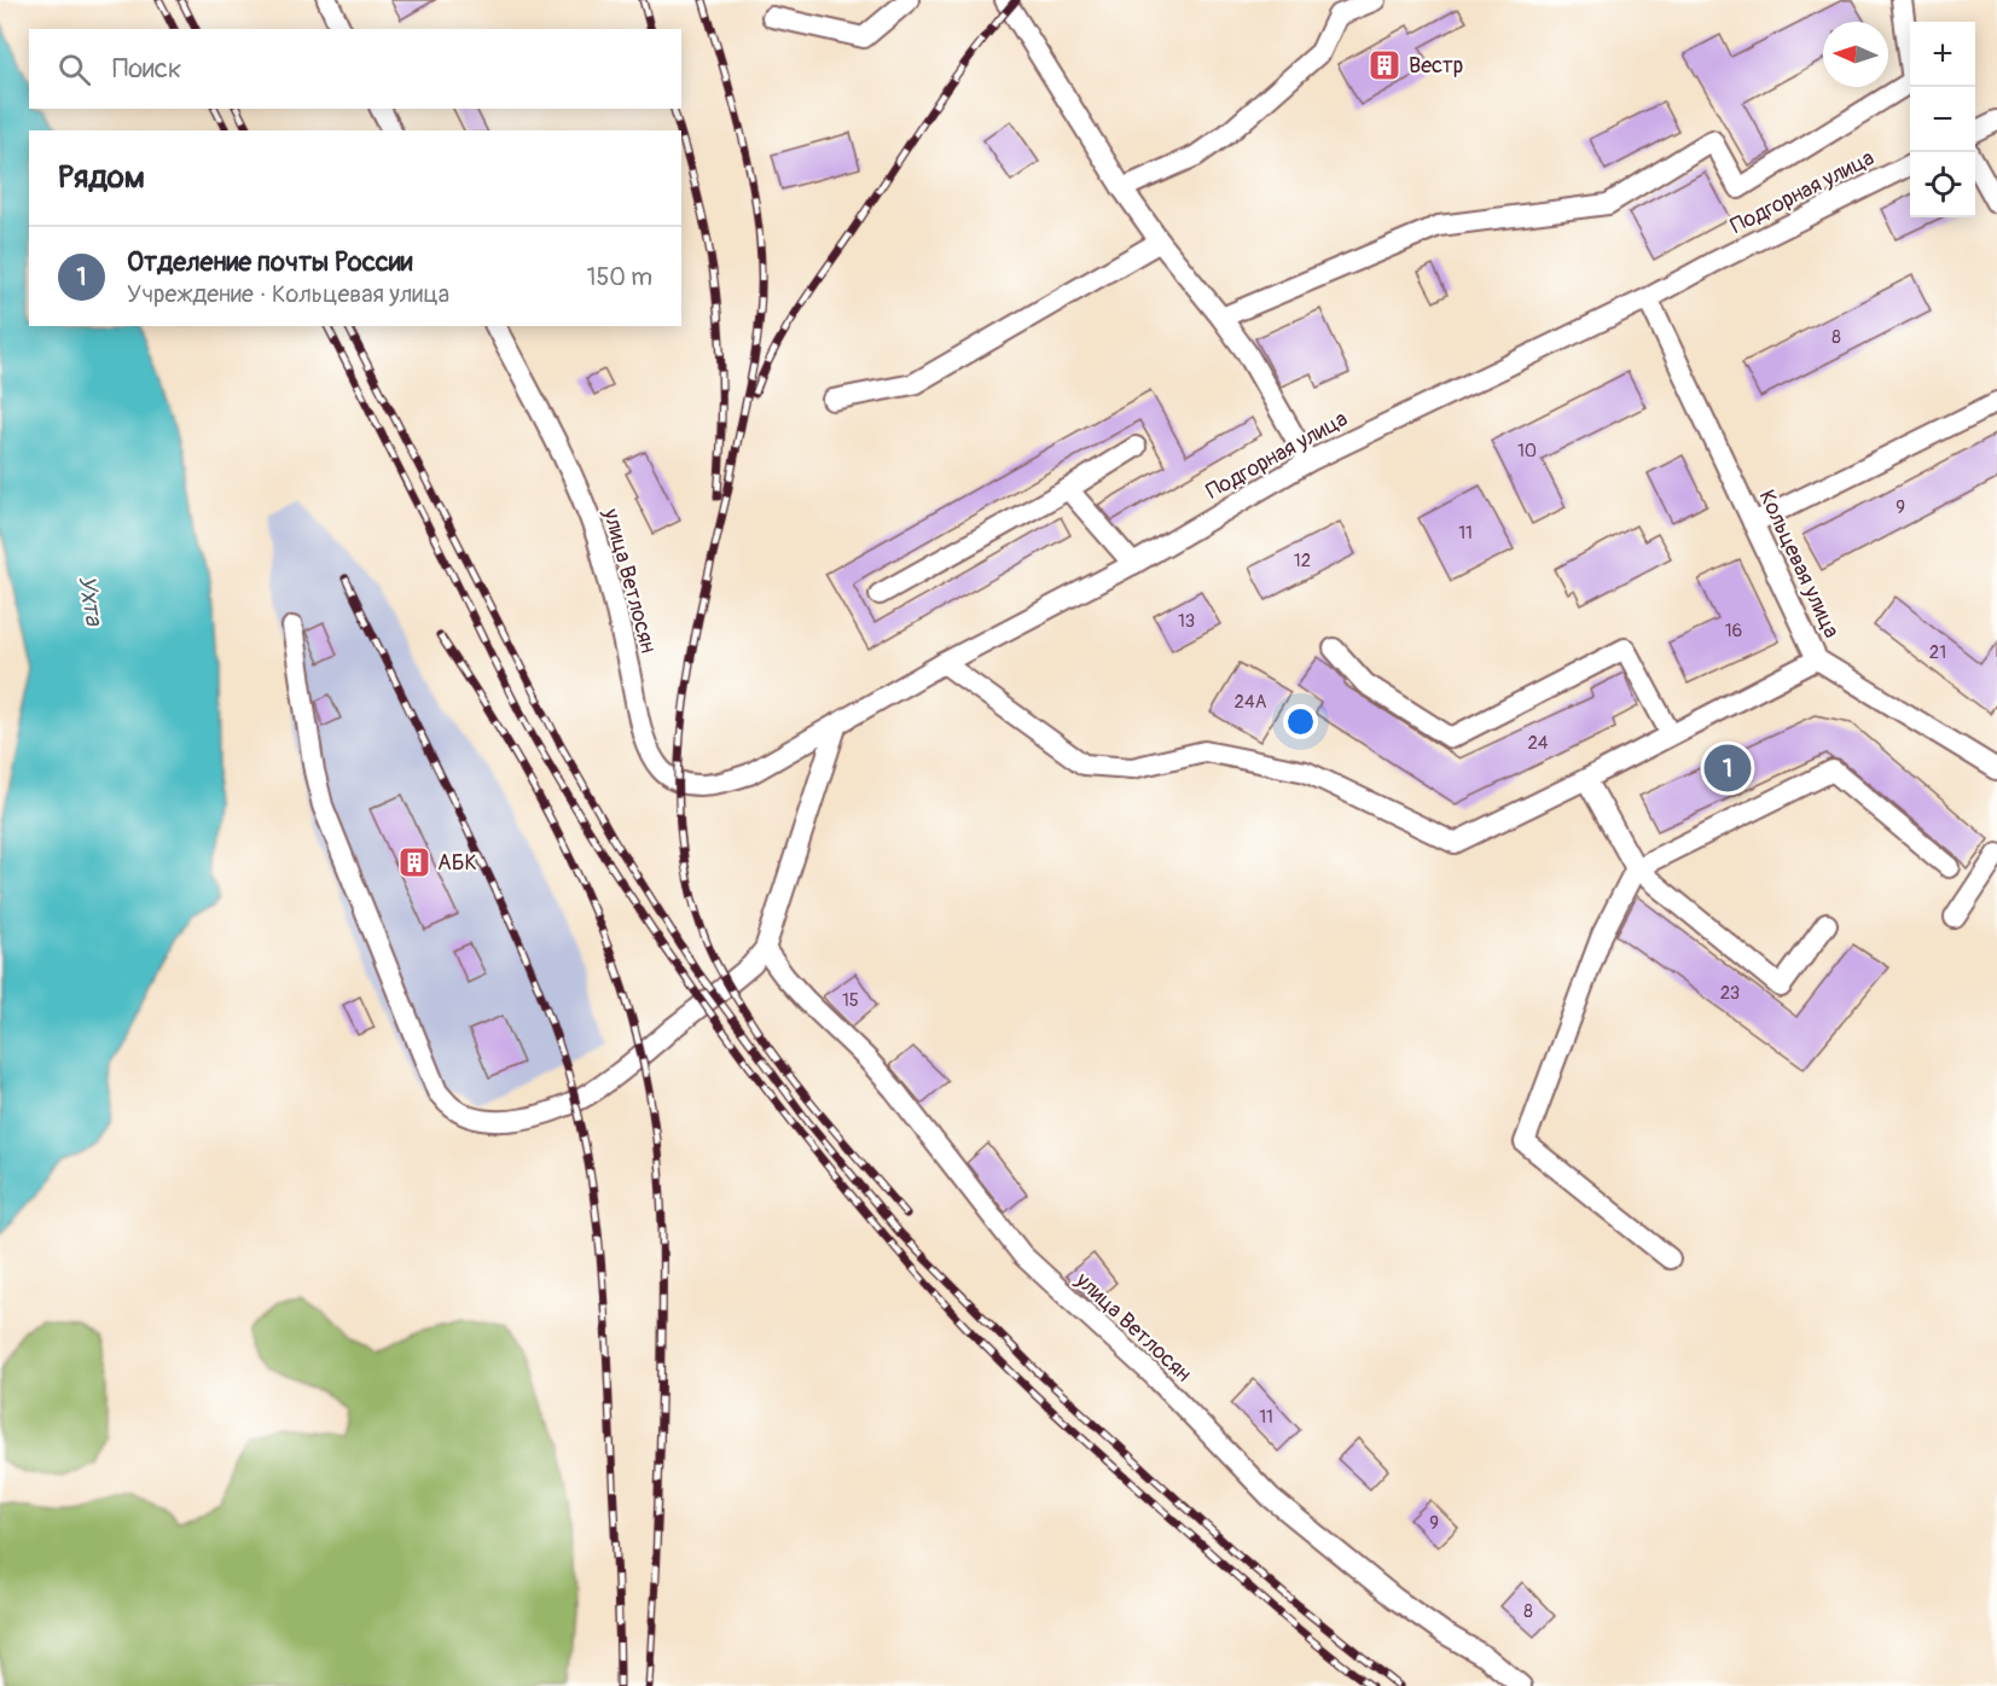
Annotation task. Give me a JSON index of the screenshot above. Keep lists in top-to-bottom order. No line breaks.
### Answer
{"streets":{"street":["Подгорная улица","Кольцевая улица","улица Ветлосян"]},"crossings":[["Подгорная улица","Кольцевая улица"],["Подгорная улица","улица Ветлосян"]],"water":["Ухта"],"places":{"building":["Вестр","АБК"]},"house_numbers":["8","10","9","11","12","13","16","21","24А","24","23","15","11","9","8"],"north":"left","page":{"map_buttons":["+","−"],"search":"Поиск","heading":"Рядом","list":[{"mark":"1","name":"Отделение почты России","note":"Учреждение · Кольцевая улица","value":"150 m"}],"pins":"1"}}
